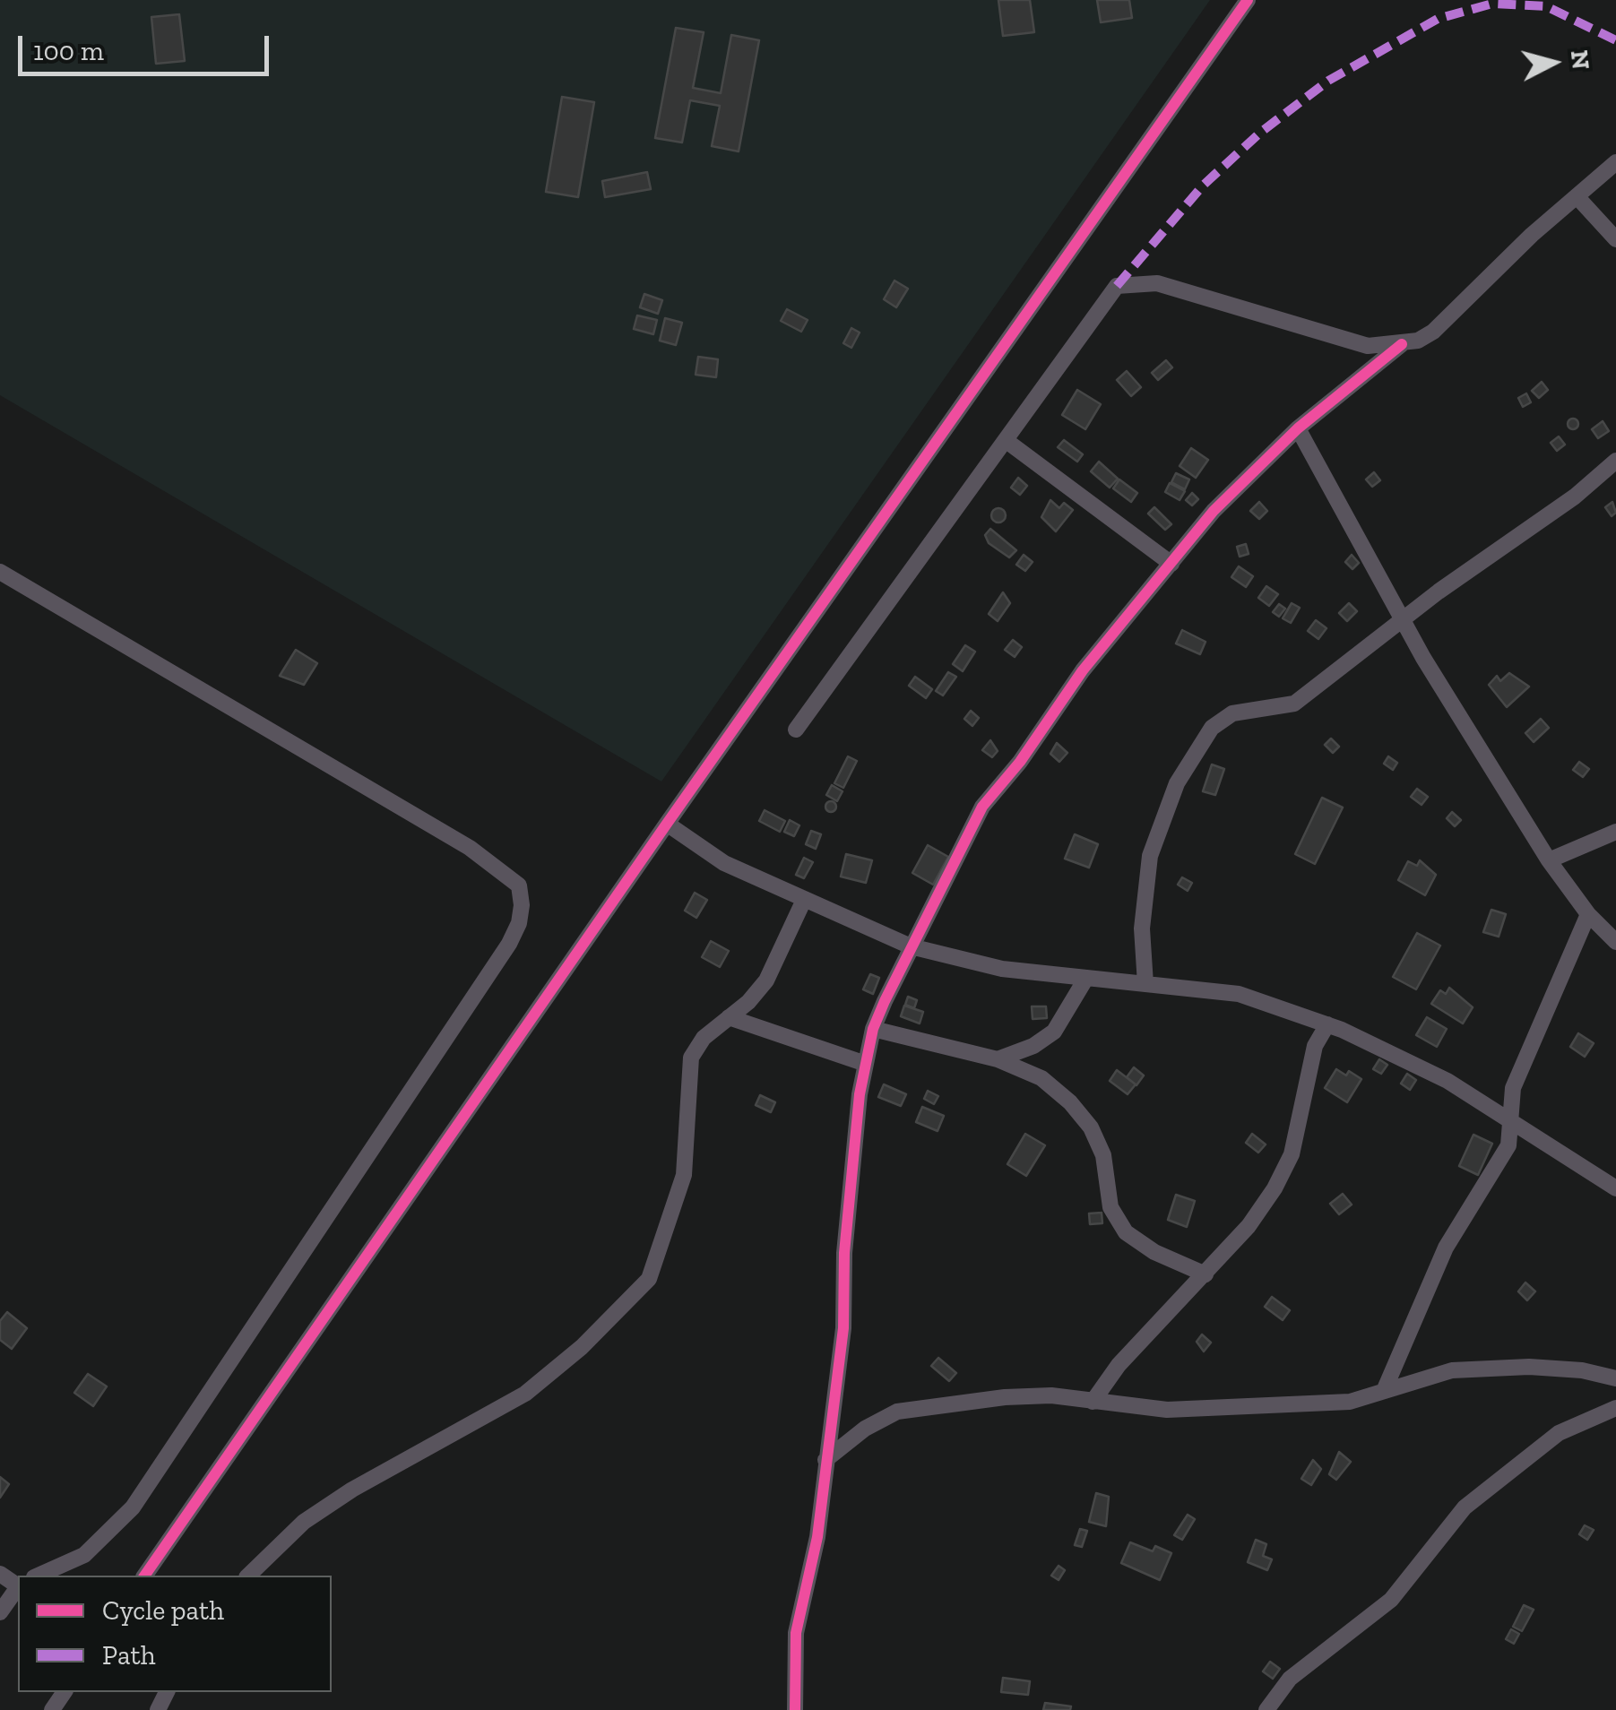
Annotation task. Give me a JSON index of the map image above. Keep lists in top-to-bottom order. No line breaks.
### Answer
{"legend":["Cycle path","Path"],"scale_bar":"100 m","north":"right"}
